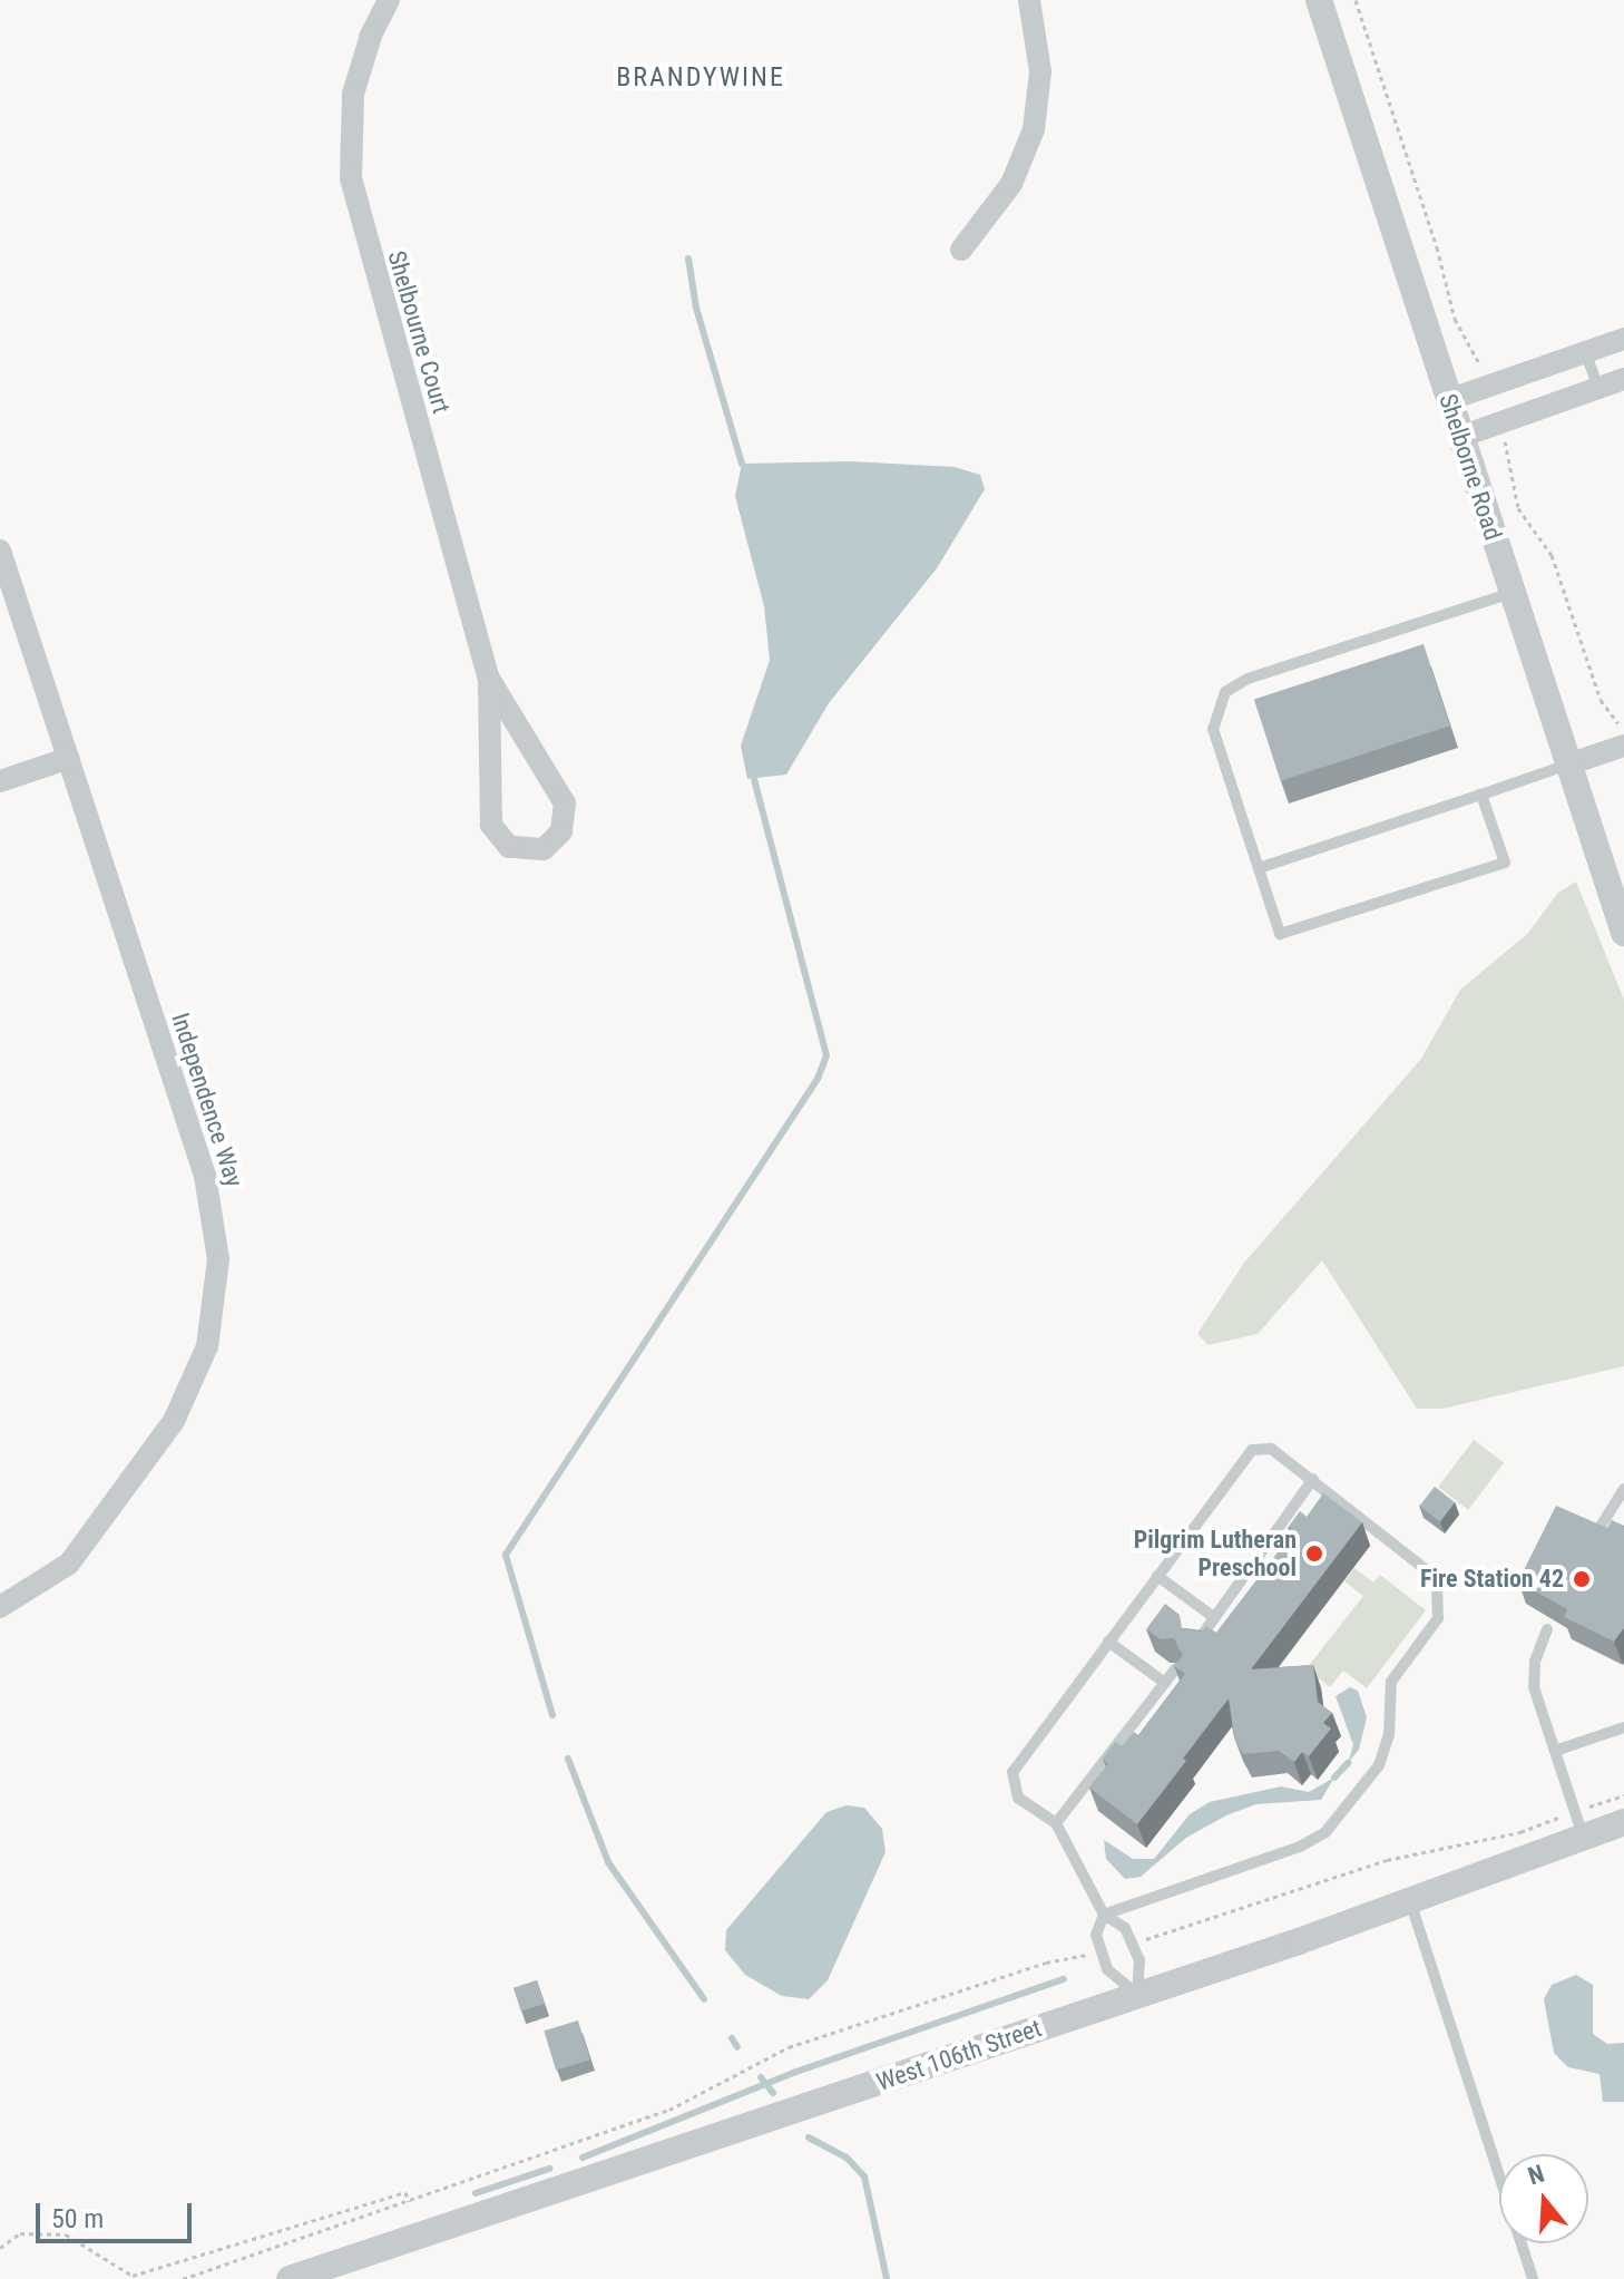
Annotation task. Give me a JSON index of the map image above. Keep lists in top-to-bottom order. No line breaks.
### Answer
{"streets":{"street":["Shelbourne Court","Shelborne Road","Independence Way","West 106th Street"]},"districts":["BRANDYWINE"],"places":["Pilgrim Lutheran Preschool","Fire Station 42"],"scale_bar":"50 m","north":"top"}
